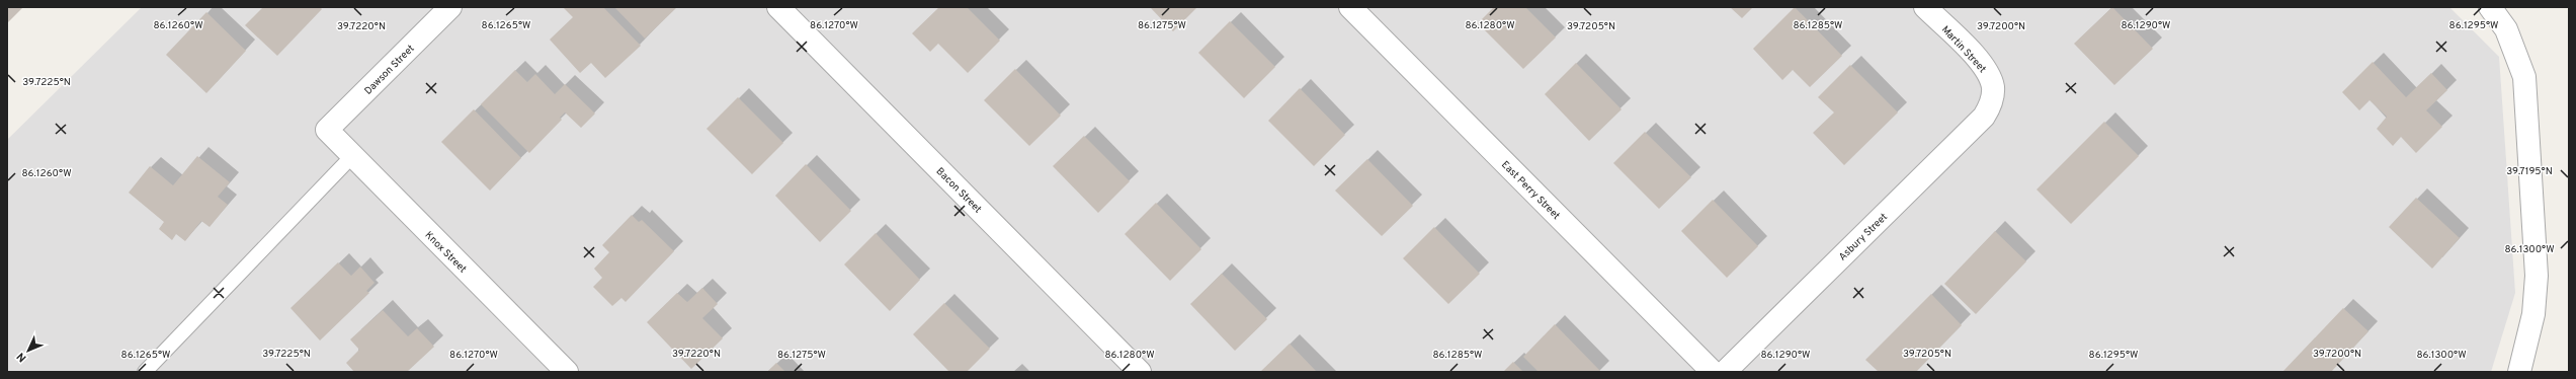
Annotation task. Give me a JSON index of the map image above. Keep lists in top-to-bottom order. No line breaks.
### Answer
{"streets":{"street":["Martin Street","Dawson Street","Bacon Street","East Perry Street","Asbury Street","Knox Street"]},"crossings":[["Martin Street","Asbury Street"],["Dawson Street","Knox Street"]],"north":"bottom left","coordinates":["86.1260°W","86.1265°W","86.1270°W","86.1275°W","86.1280°W","86.1285°W","86.1295°W","86.1290°W","39.7220°N","39.7205°N","39.7200°N","39.7225°N","39.7195°N","86.1300°W"]}
